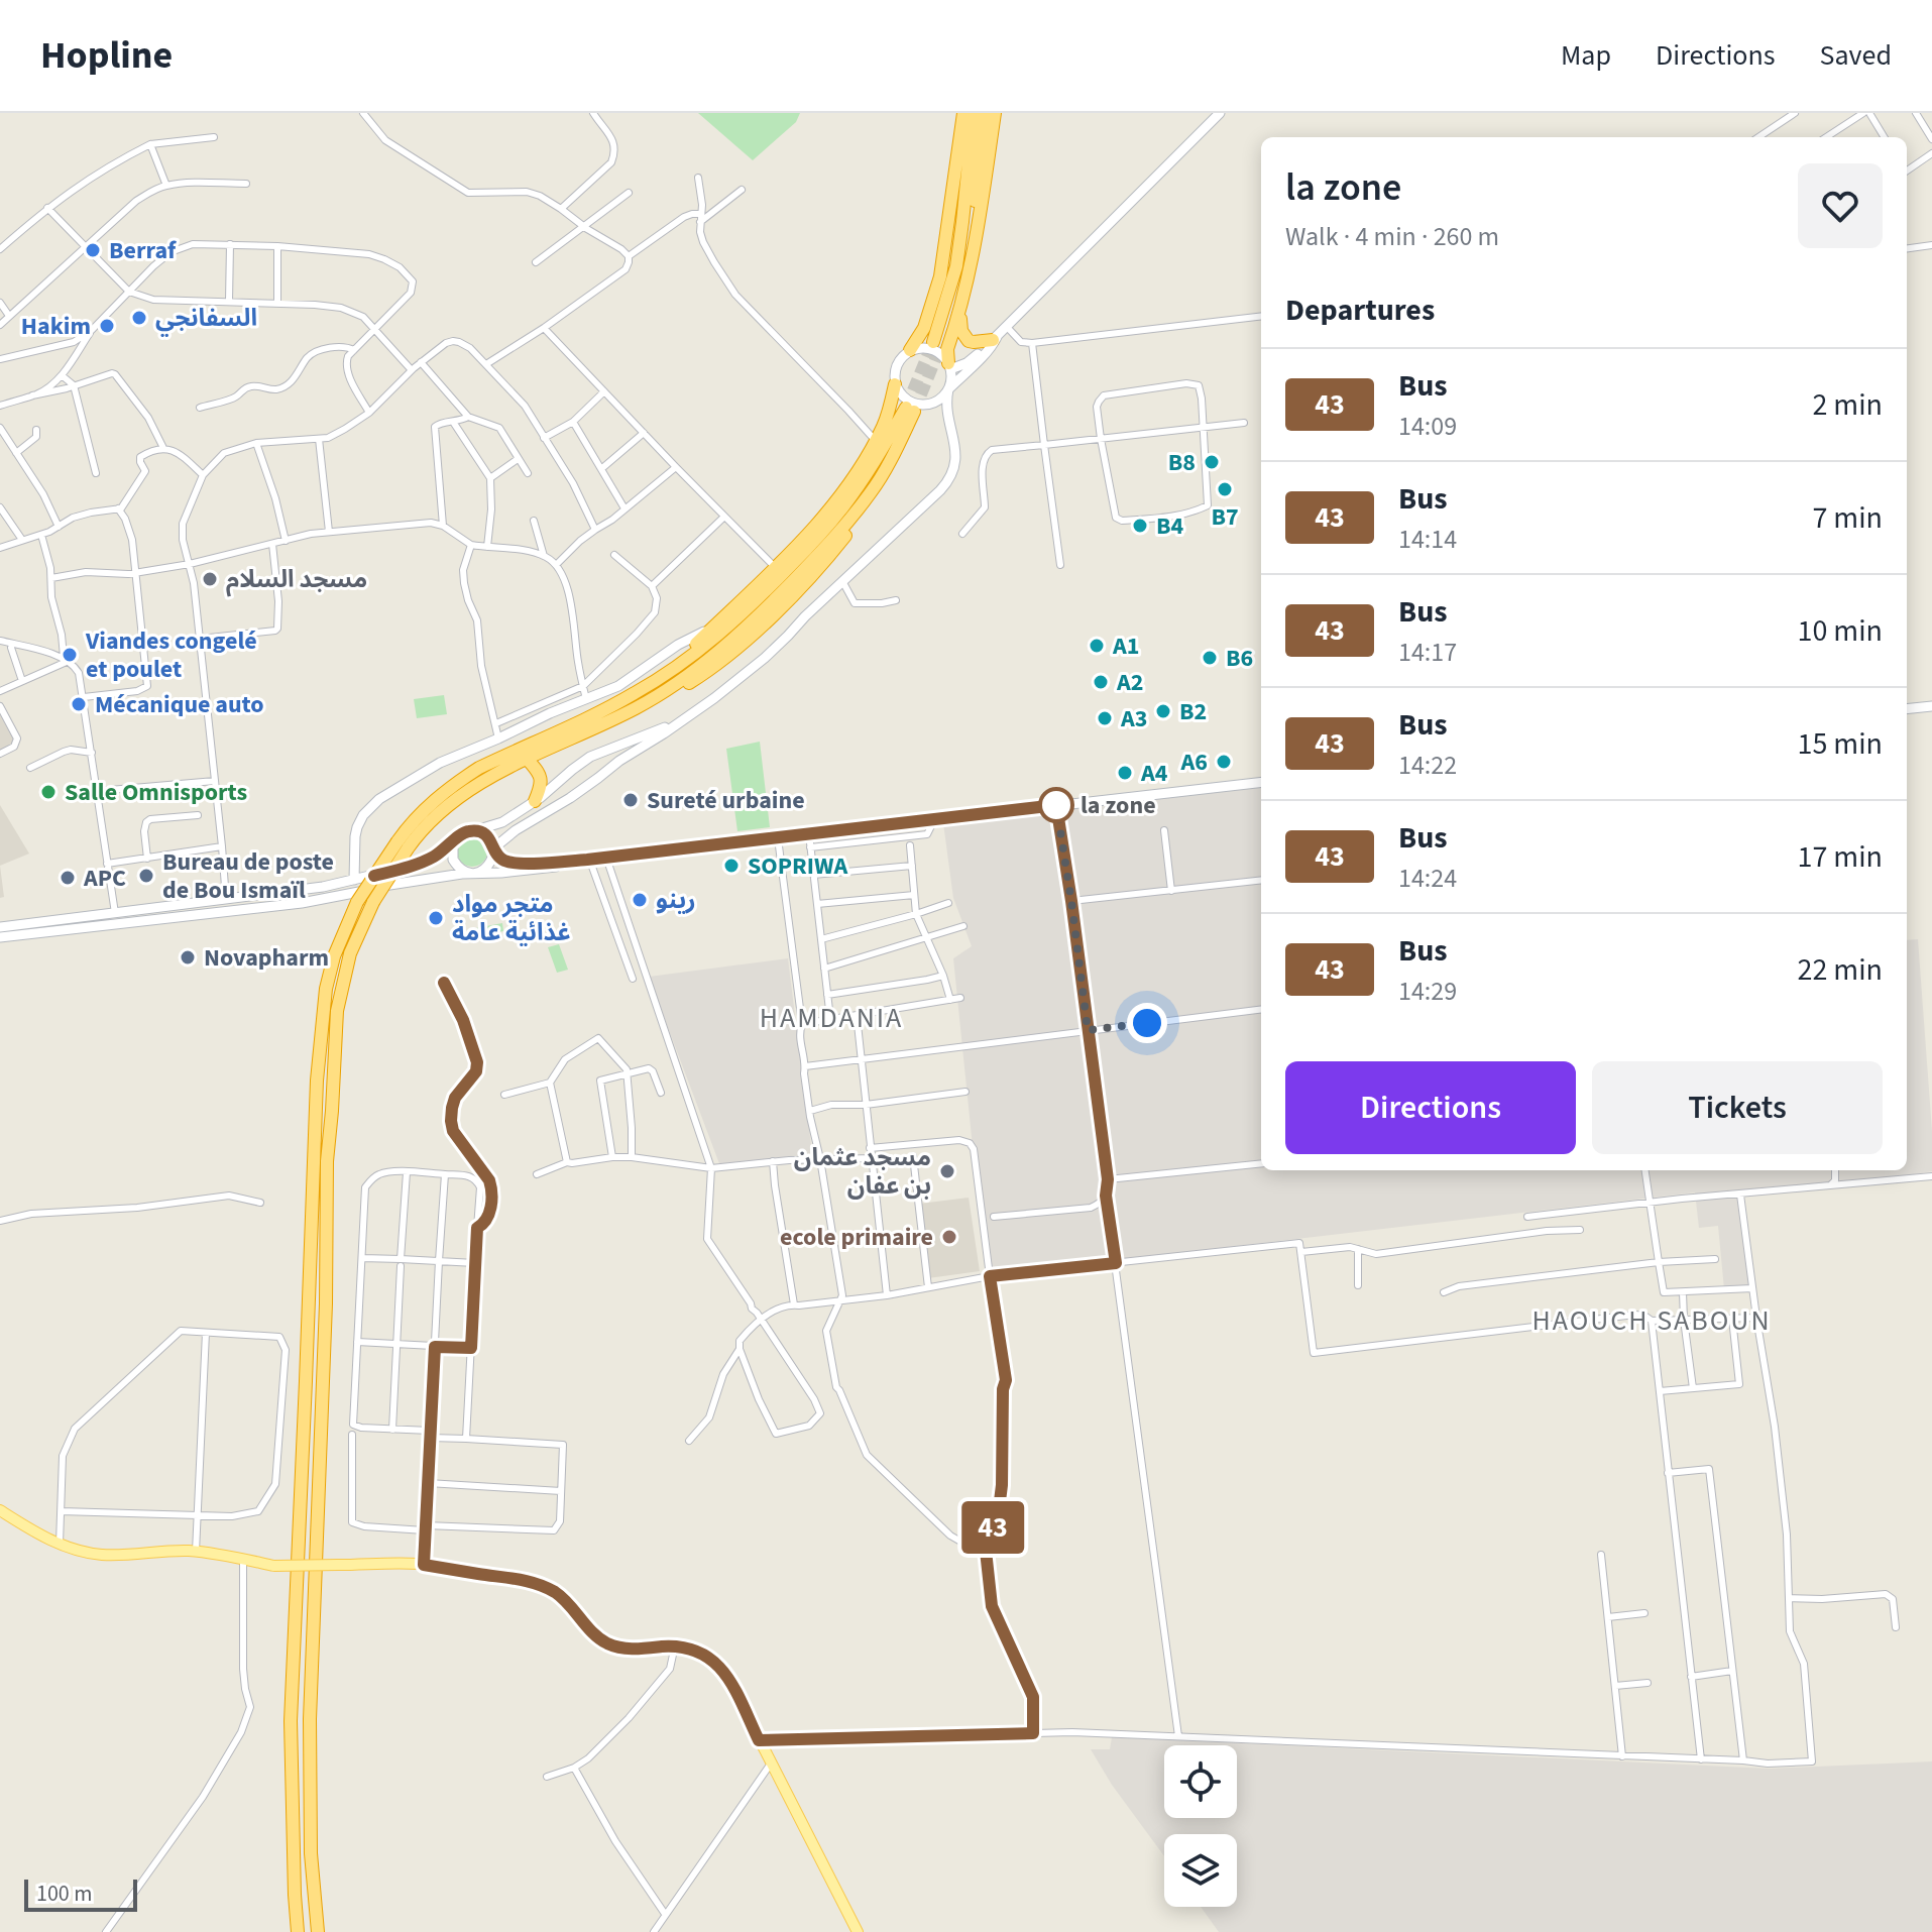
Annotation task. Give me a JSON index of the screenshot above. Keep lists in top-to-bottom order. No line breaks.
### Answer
{"districts":["HAMDANIA","HAOUCH SABOUN"],"places":["Berraf","السفانجي","Hakim","B8","B7","B4","مسجد السلام","A1","Viandes congelé et poulet","B6","A2","Mécanique auto","B2","A3","A6","A4","Salle Omnisports","Sureté urbaine","la zone","SOPRIWA","Bureau de poste de Bou Ismaïl","APC","رينو","متجر مواد غذائية عامة","Novapharm","مسجد عثمان بن عفان","ecole primaire"],"lines":["bus line 43"],"scale_bar":"100 m","page":{"header":"Hopline","nav":["Map","Directions","Saved"],"on_map":"43","heading":[["la zone","Walk · 4 min · 260 m"],"Departures"],"list":[{"mark":"43","name":"Bus","note":"14:09","value":"2 min"},{"mark":"43","name":"Bus","note":"14:14","value":"7 min"},{"mark":"43","name":"Bus","note":"14:17","value":"10 min"},{"mark":"43","name":"Bus","note":"14:22","value":"15 min"},{"mark":"43","name":"Bus","note":"14:24","value":"17 min"},{"mark":"43","name":"Bus","note":"14:29","value":"22 min"}],"buttons":["Directions","Tickets"],"scale":"100 m"}}
